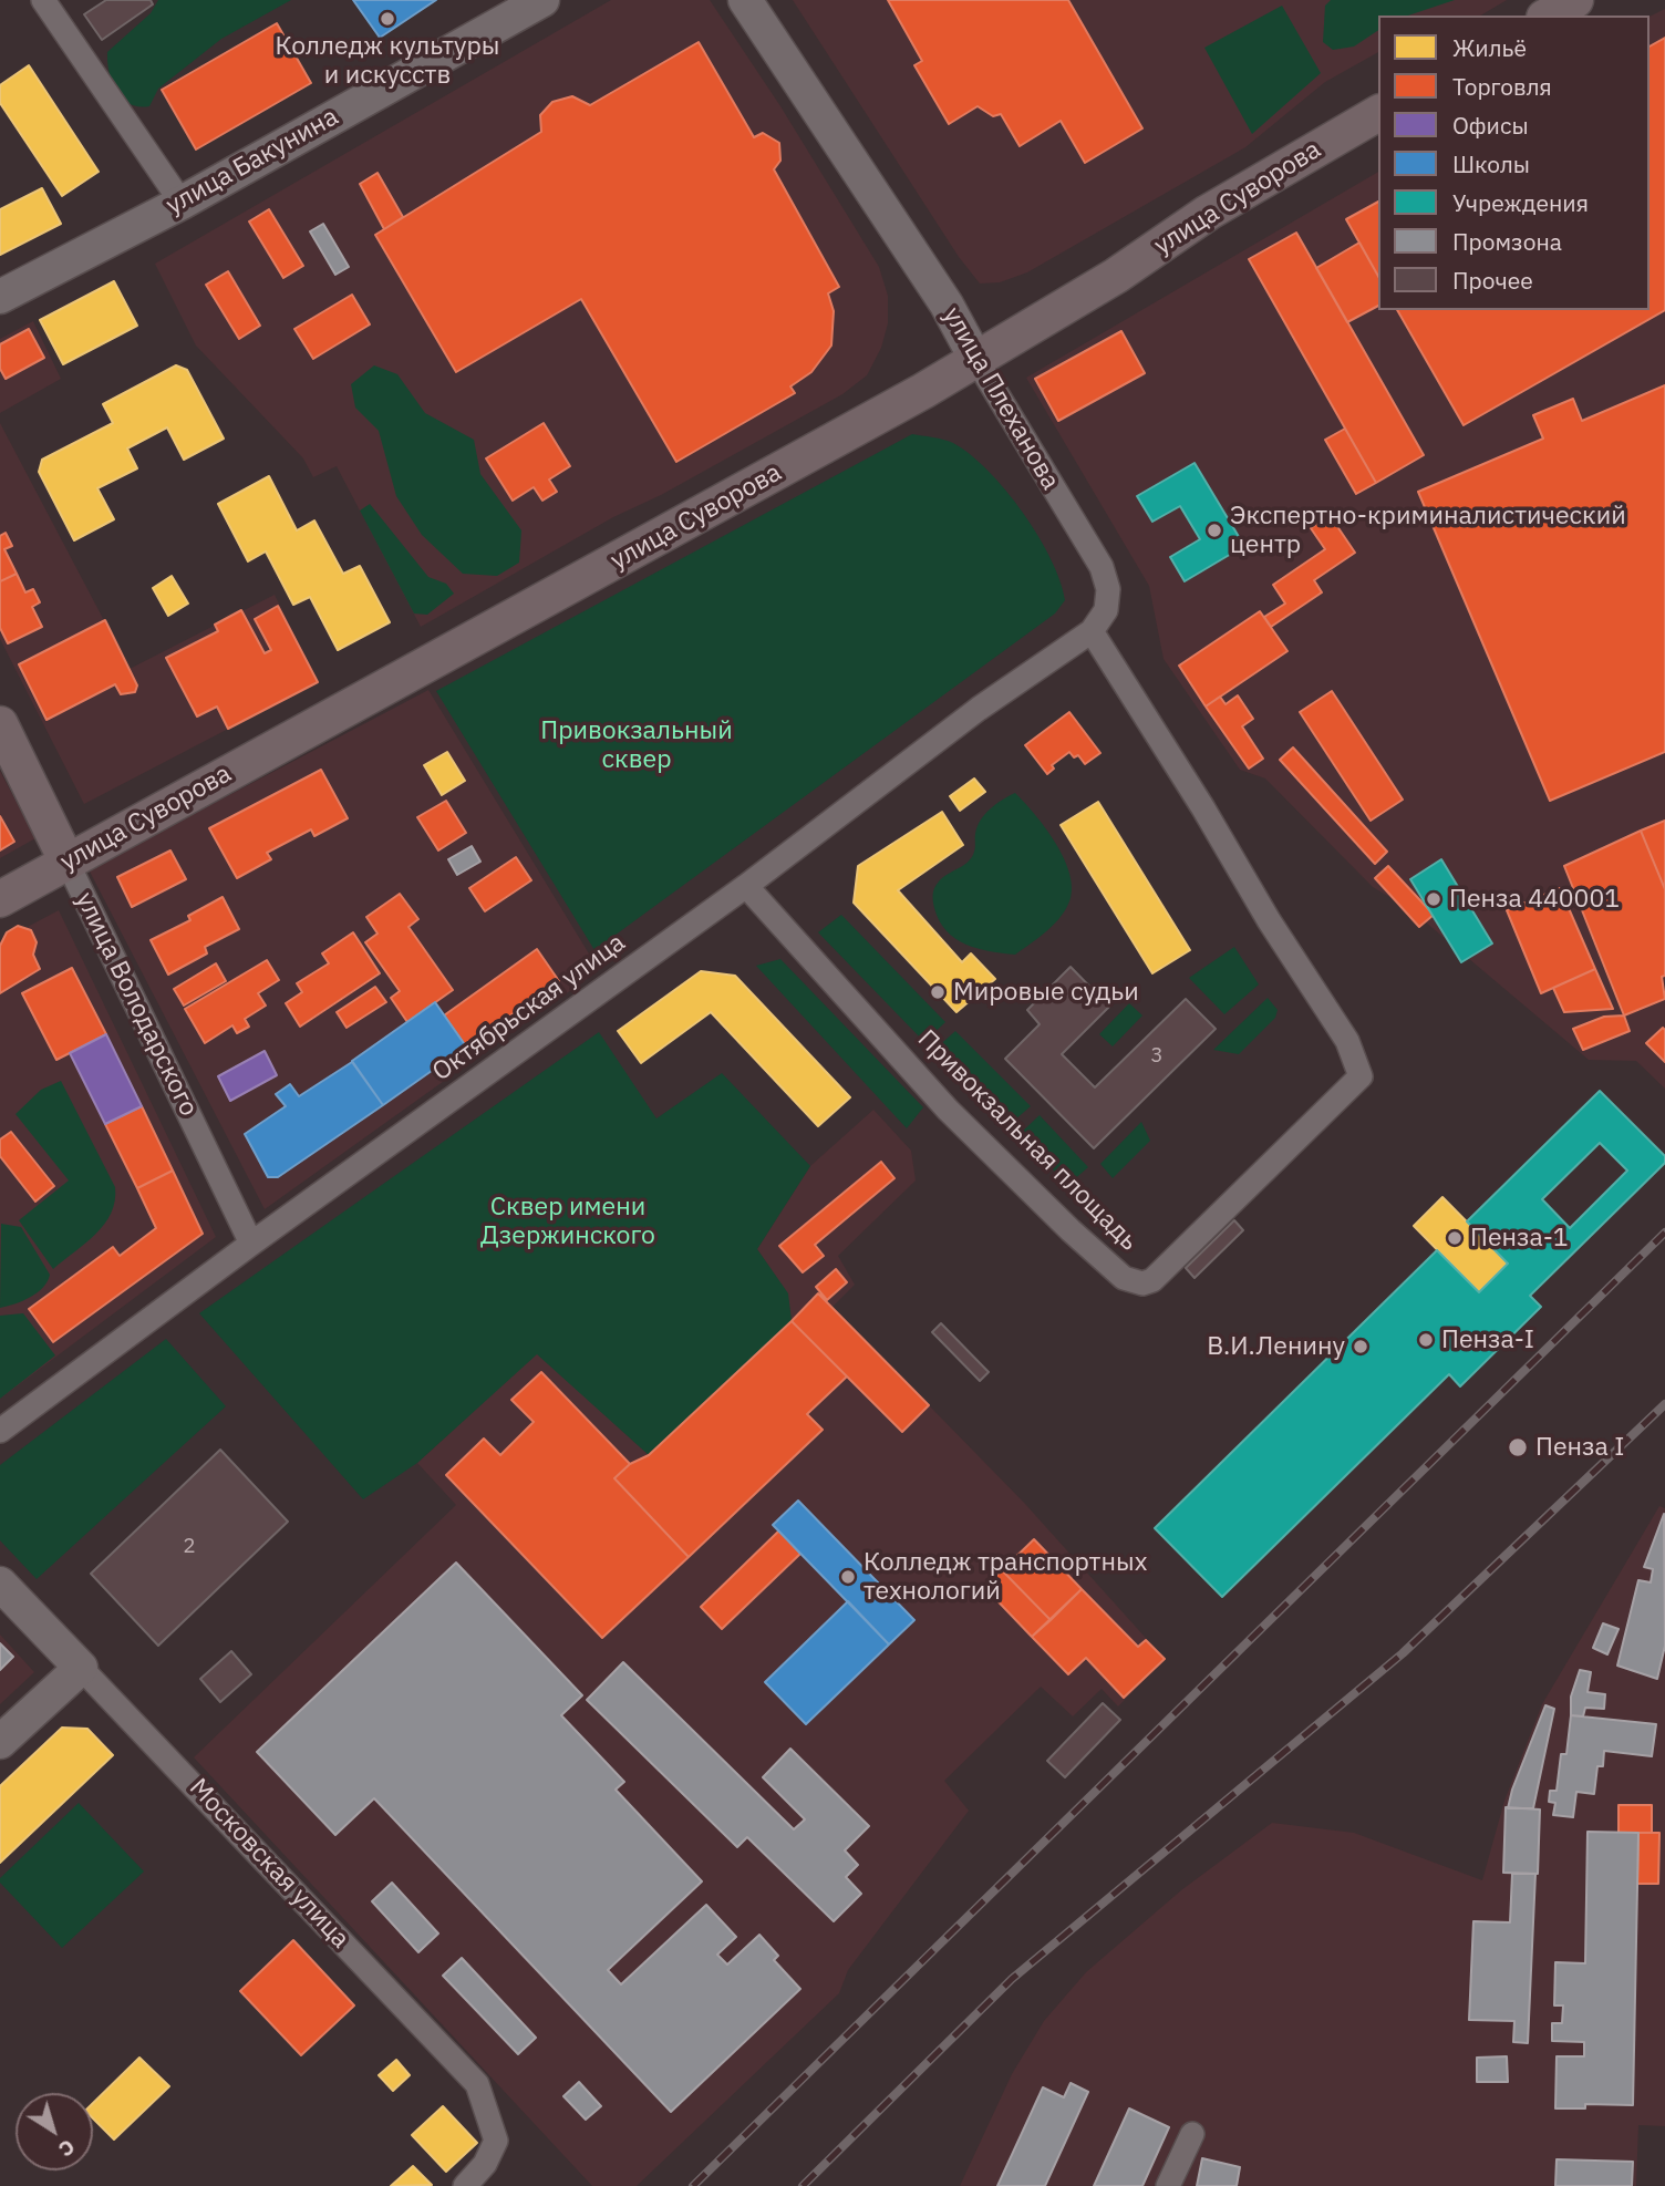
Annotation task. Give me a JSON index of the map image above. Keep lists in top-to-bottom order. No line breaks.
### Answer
{"streets":{"main road":["улица Бакунина","улица Суворова","улица Плеханова","улица Володарского","Московская улица"],"street":["Октябрьская улица","Привокзальная площадь"]},"crossings":[["улица Суворова","улица Плеханова"],["улица Суворова","улица Володарского"],["улица Плеханова","Октябрьская улица"],["улица Плеханова","Привокзальная площадь"],["улица Володарского","Октябрьская улица"],["Октябрьская улица","Привокзальная площадь"]],"parks":["Привокзальный сквер","Сквер имени Дзержинского"],"places":["Колледж культуры и искусств","Экспертно-криминалистический центр","Пенза 440001","Мировые судьи","Пенза-1","Пенза-I","В.И.Ленину","Пенза I","Колледж транспортных технологий"],"house_numbers":["3","2"],"legend":["Жильё","Торговля","Офисы","Школы","Учреждения","Промзона","Прочее"],"north":"bottom right"}
